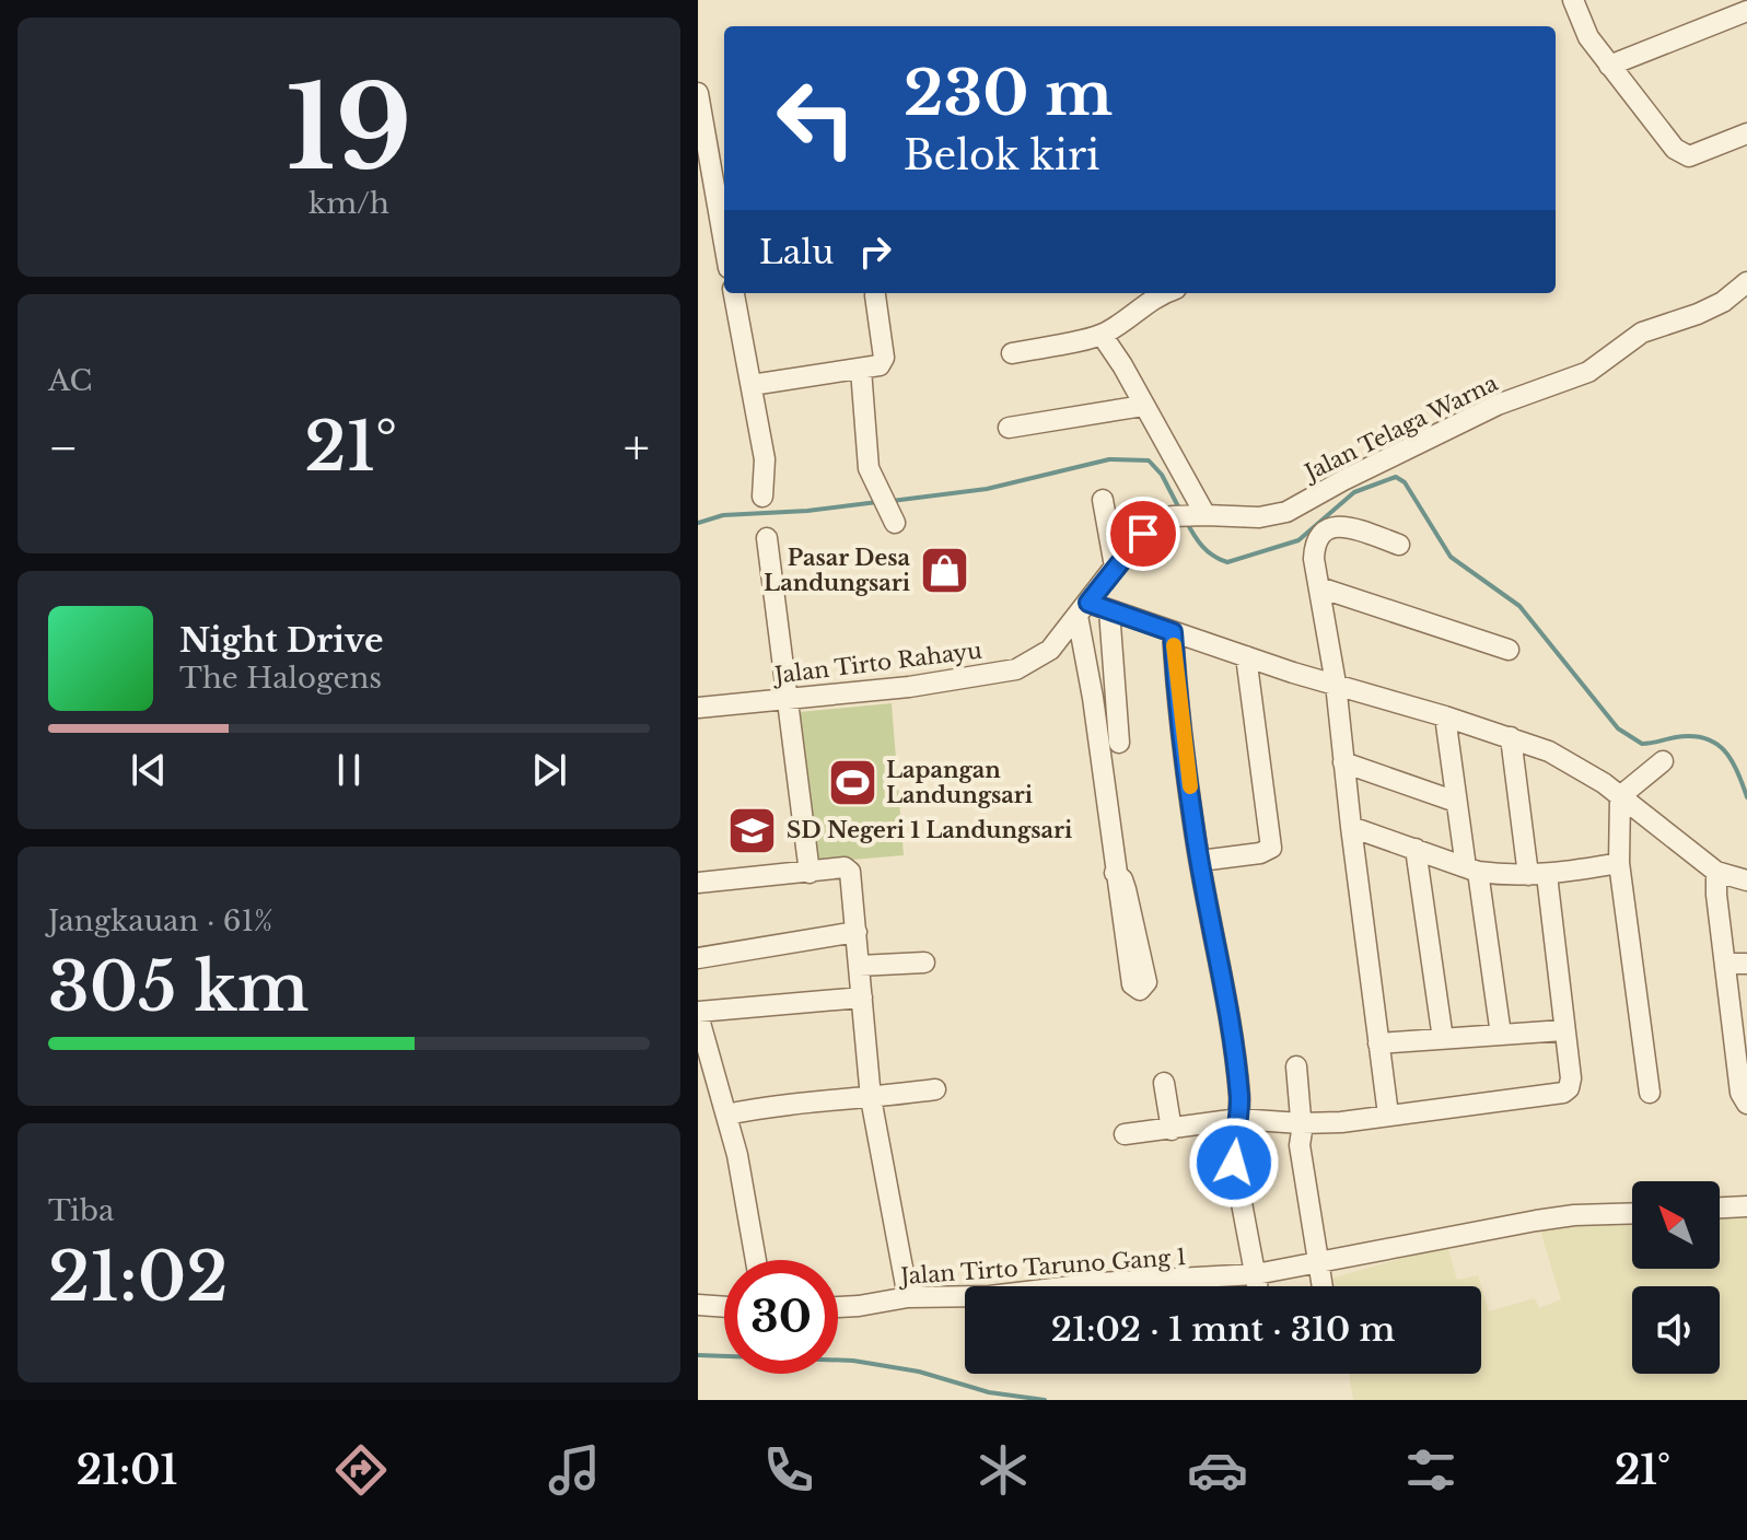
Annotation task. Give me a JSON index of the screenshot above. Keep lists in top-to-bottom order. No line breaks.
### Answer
{"streets":{"street":["Jalan Telaga Warna","Jalan Tirto Rahayu","Jalan Tirto Taruno Gang 1"]},"crossings":[["Jalan Telaga Warna","Jalan Tirto Rahayu"]],"places":{"shop":["Pasar Desa Landungsari"],"sports":["Lapangan Landungsari"],"school or university":["SD Negeri 1 Landungsari"]},"north":"top left","page":{"tile":[["19","km/h"],"AC",["Jangkauan · 61%","305 km"],["Tiba","21:02"]],"turn":["230 m","Belok kiri"],"then":"Lalu","heat":["−","21°","+"],"song":["Night Drive","The Halogens"],"limit":"30","trip":"21:02 · 1 mnt · 310 m","tabs":["21:01","21°"]}}
